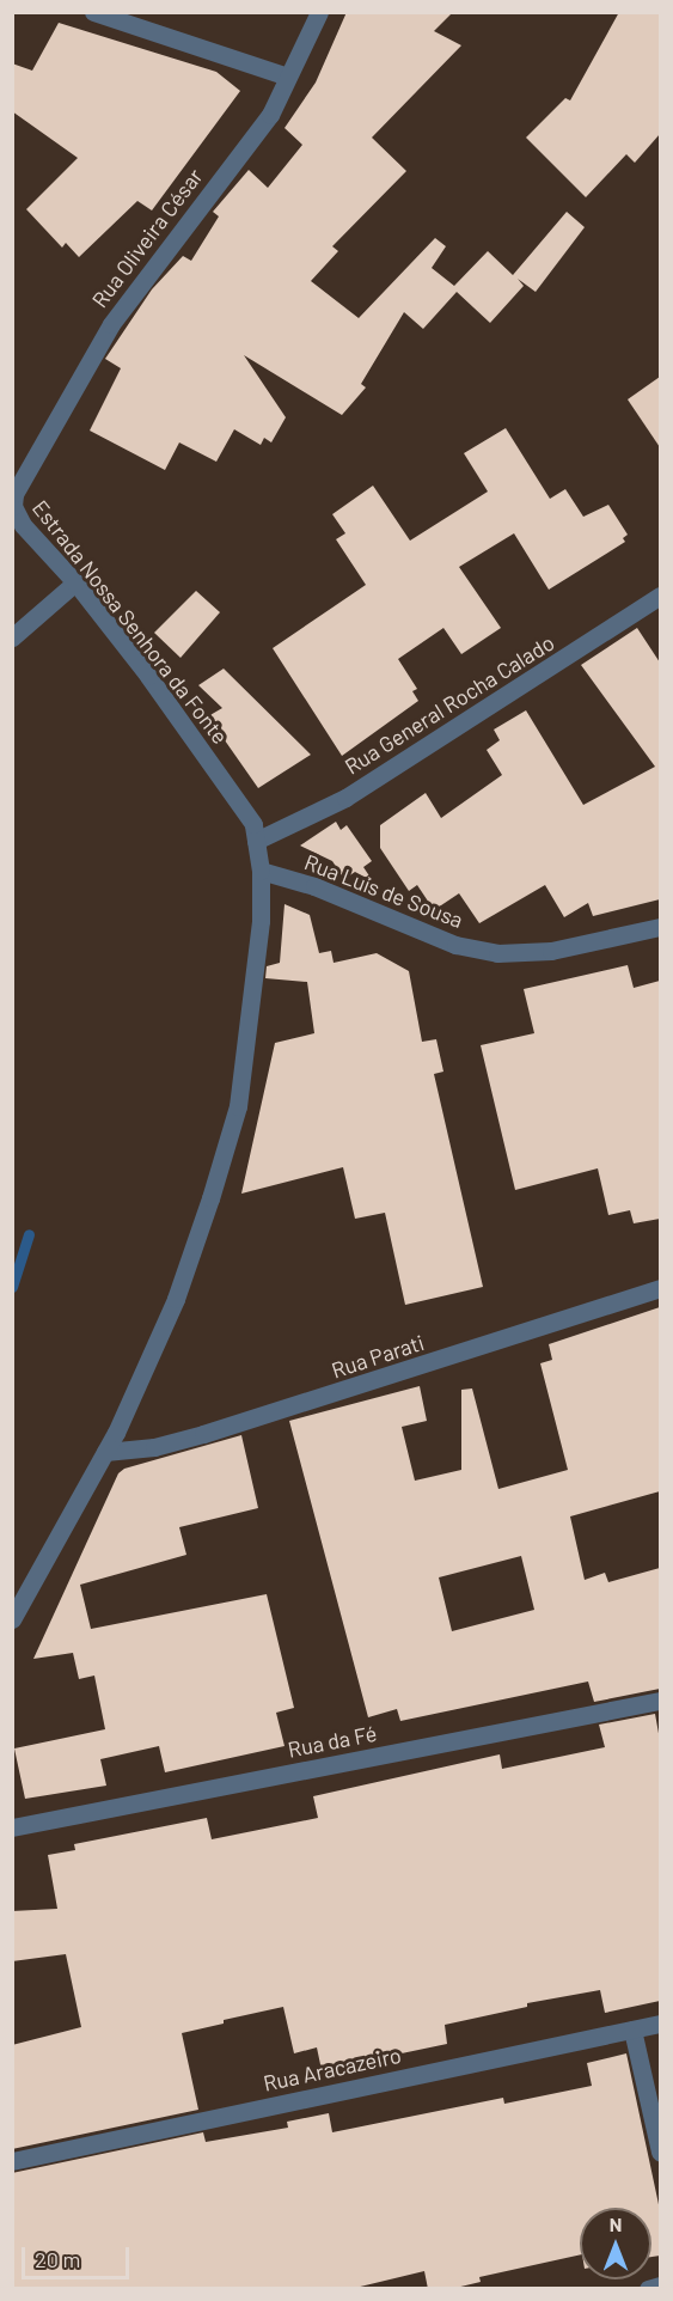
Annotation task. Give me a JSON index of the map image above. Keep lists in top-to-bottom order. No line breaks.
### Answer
{"streets":{"street":["Rua Oliveira César","Estrada Nossa Senhora da Fonte","Rua General Rocha Calado","Rua Luís de Sousa","Rua Parati","Rua da Fé","Rua Aracazeiro"]},"crossings":[["Rua Oliveira César","Estrada Nossa Senhora da Fonte"],["Estrada Nossa Senhora da Fonte","Rua General Rocha Calado"],["Estrada Nossa Senhora da Fonte","Rua Luís de Sousa"],["Estrada Nossa Senhora da Fonte","Rua Parati"]],"scale_bar":"20 m","north":"top"}
